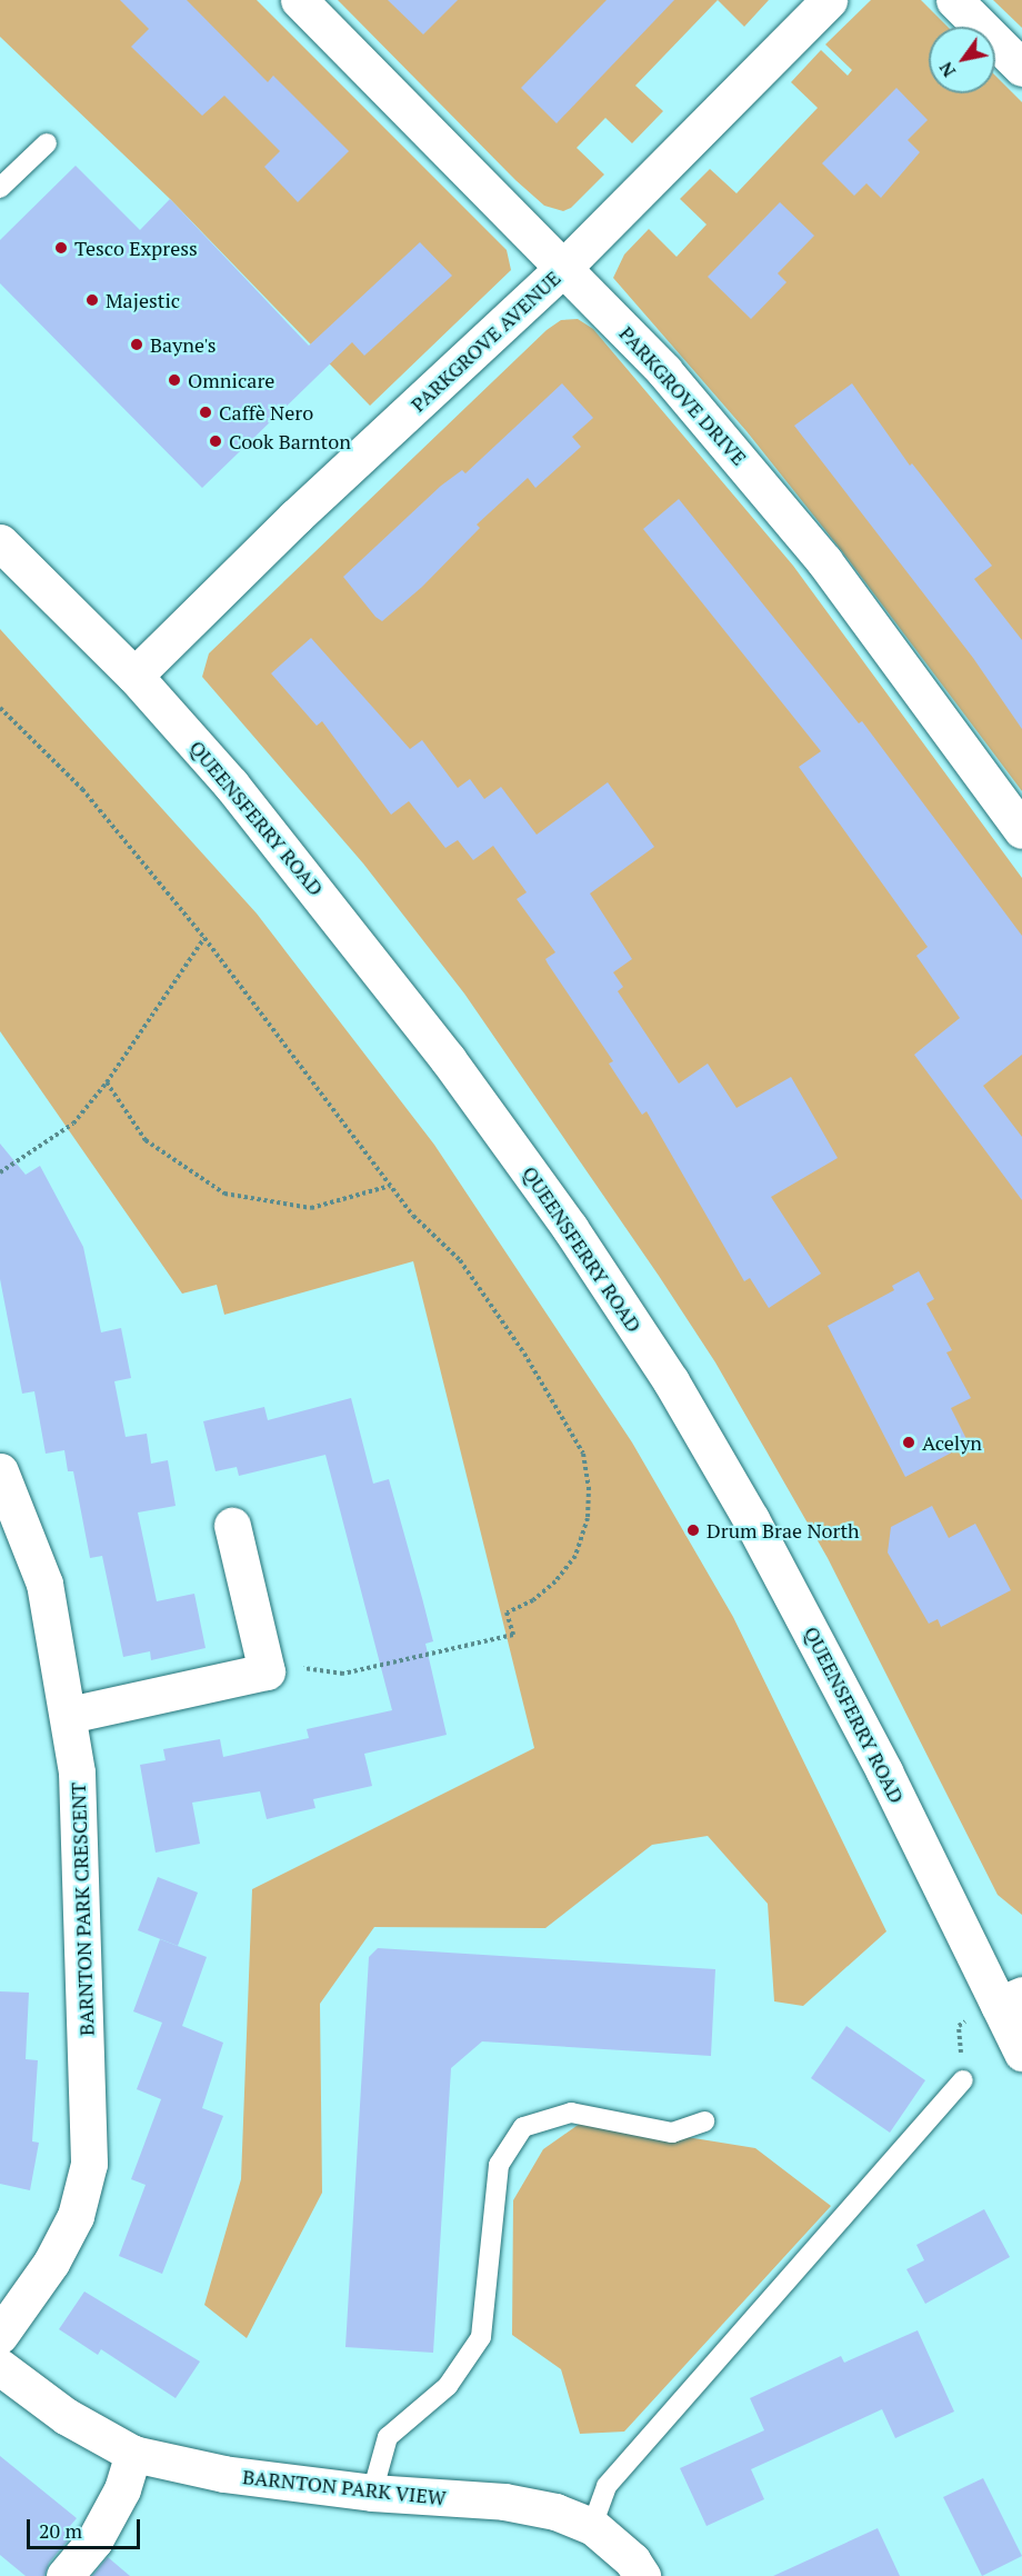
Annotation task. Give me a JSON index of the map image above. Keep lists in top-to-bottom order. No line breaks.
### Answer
{"streets":{"street":["PARKGROVE AVENUE","PARKGROVE DRIVE","QUEENSFERRY ROAD","BARNTON PARK CRESCENT","BARNTON PARK VIEW"]},"crossings":[["PARKGROVE AVENUE","PARKGROVE DRIVE"],["PARKGROVE AVENUE","QUEENSFERRY ROAD"]],"places":["Tesco Express","Majestic","Bayne's","Omnicare","Caffè Nero","Cook Barnton","Acelyn","Drum Brae North"],"scale_bar":"20 m","north":"bottom left"}
